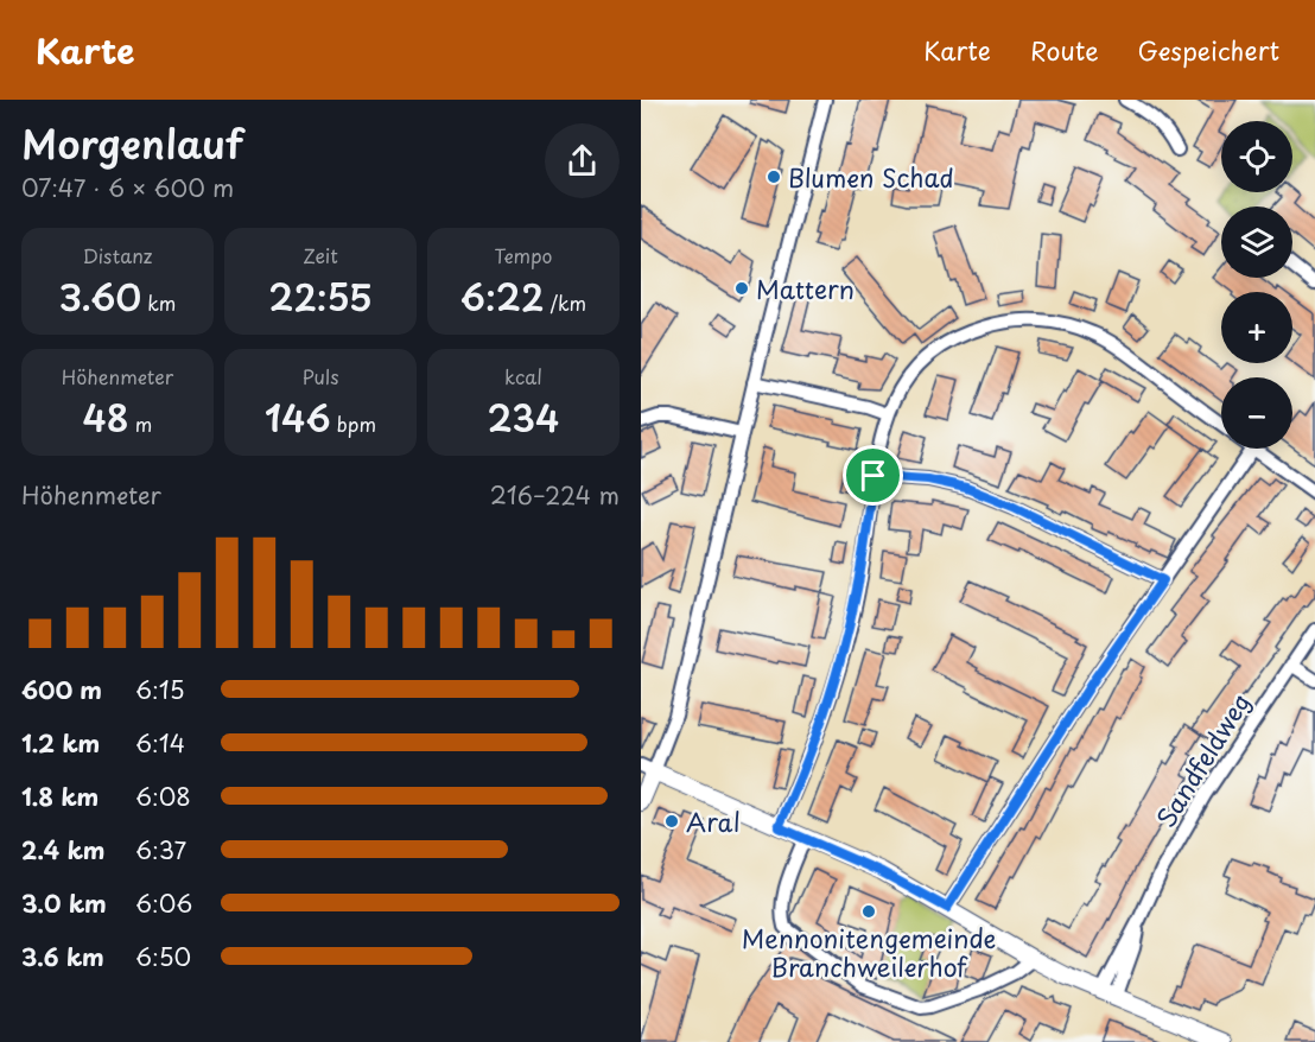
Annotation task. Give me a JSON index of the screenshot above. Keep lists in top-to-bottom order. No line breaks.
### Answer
{"streets":{"street":["Sandfeldweg"]},"places":["Blumen Schad","Mattern","Aral","Mennonitengemeinde Branchweilerhof"],"page":{"header":"Karte","nav":["Karte","Route","Gespeichert"],"heading":["Morgenlauf","07:47 · 6 × 600 m"],"map_buttons":["+","−"],"stats":[["Distanz","3.60 km"],["Zeit","22:55"],["Tempo","6:22 /km"],["Höhenmeter","48 m"],["Puls","146 bpm"],["kcal","234"]],"chart":["Höhenmeter","216–224 m"],"list":[{"name":"600 m","note":"6:15"},{"name":"1.2 km","note":"6:14"},{"name":"1.8 km","note":"6:08"},{"name":"2.4 km","note":"6:37"},{"name":"3.0 km","note":"6:06"},{"name":"3.6 km","note":"6:50"}]}}
